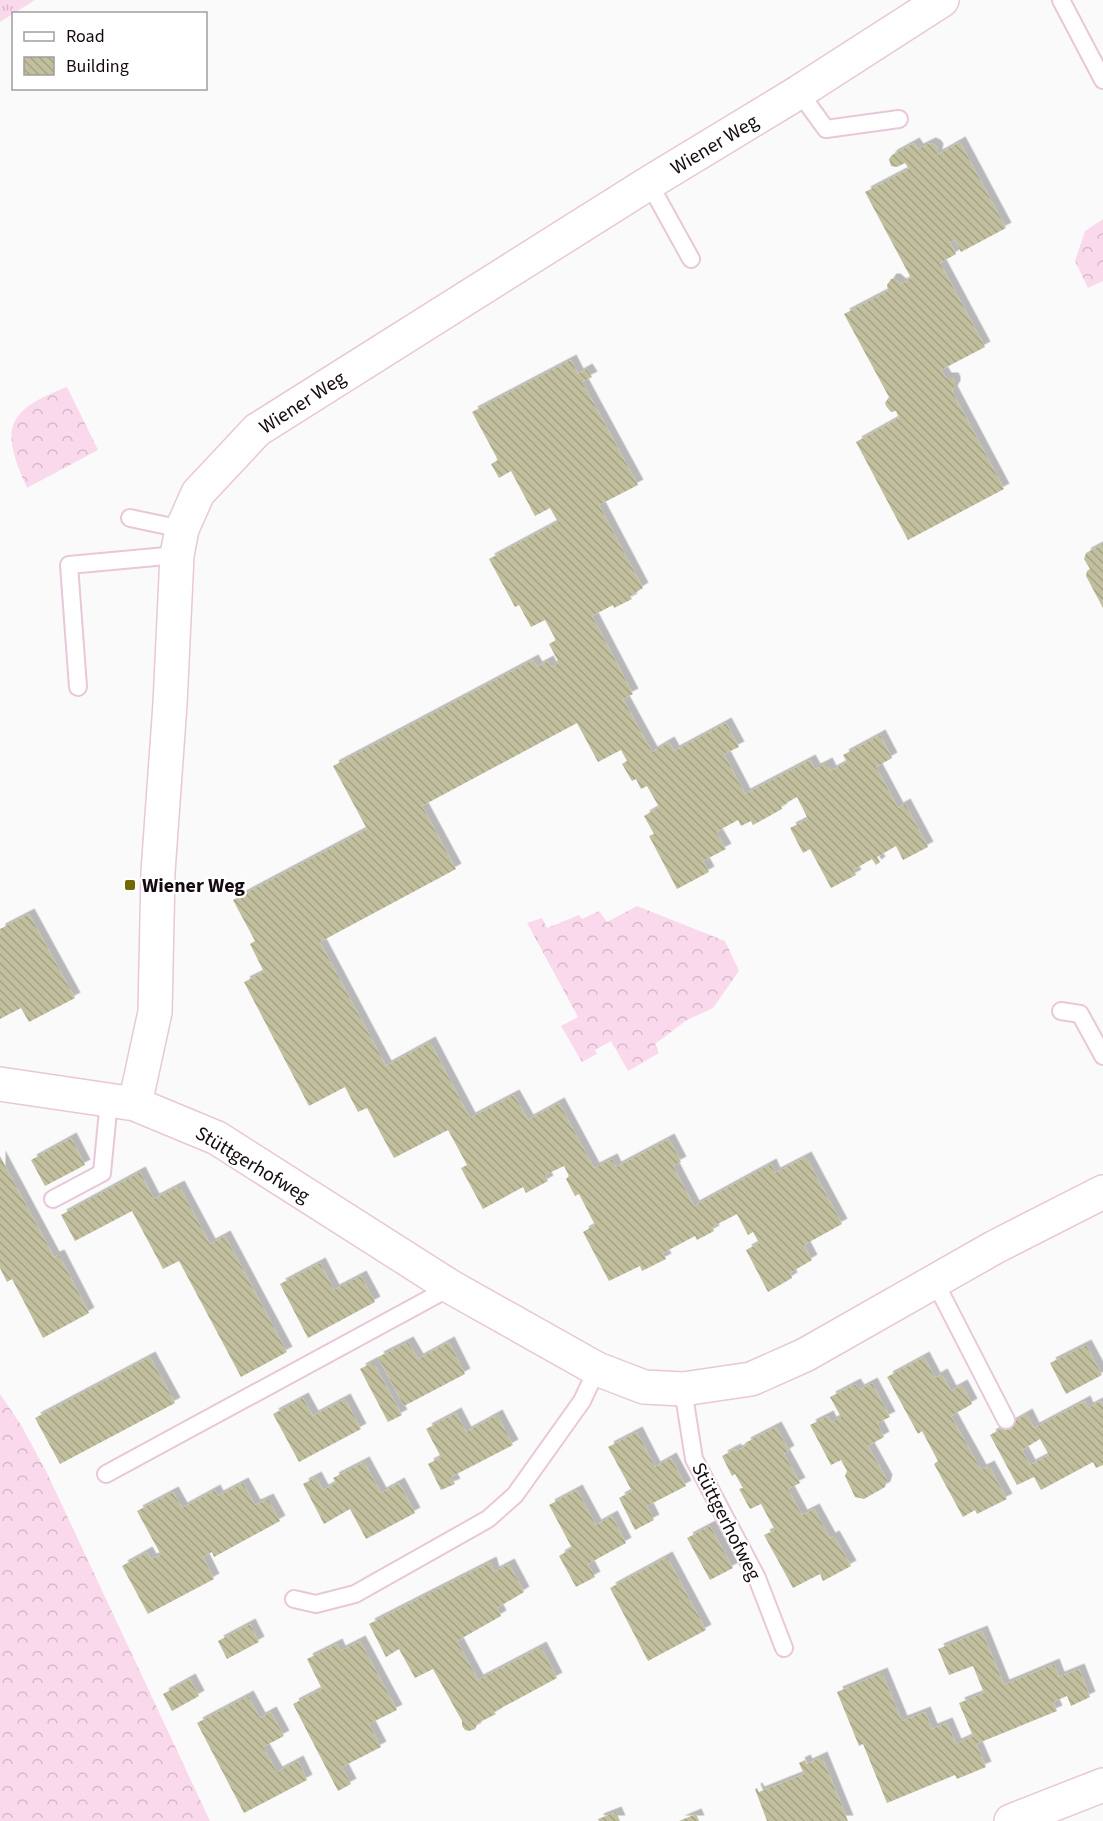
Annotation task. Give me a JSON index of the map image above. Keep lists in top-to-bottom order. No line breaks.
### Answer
{"streets":{"street":["Wiener Weg","Stüttgerhofweg"]},"crossings":[["Wiener Weg","Stüttgerhofweg"]],"places":{"transit":["Wiener Weg"]},"legend":["Road","Building"]}
